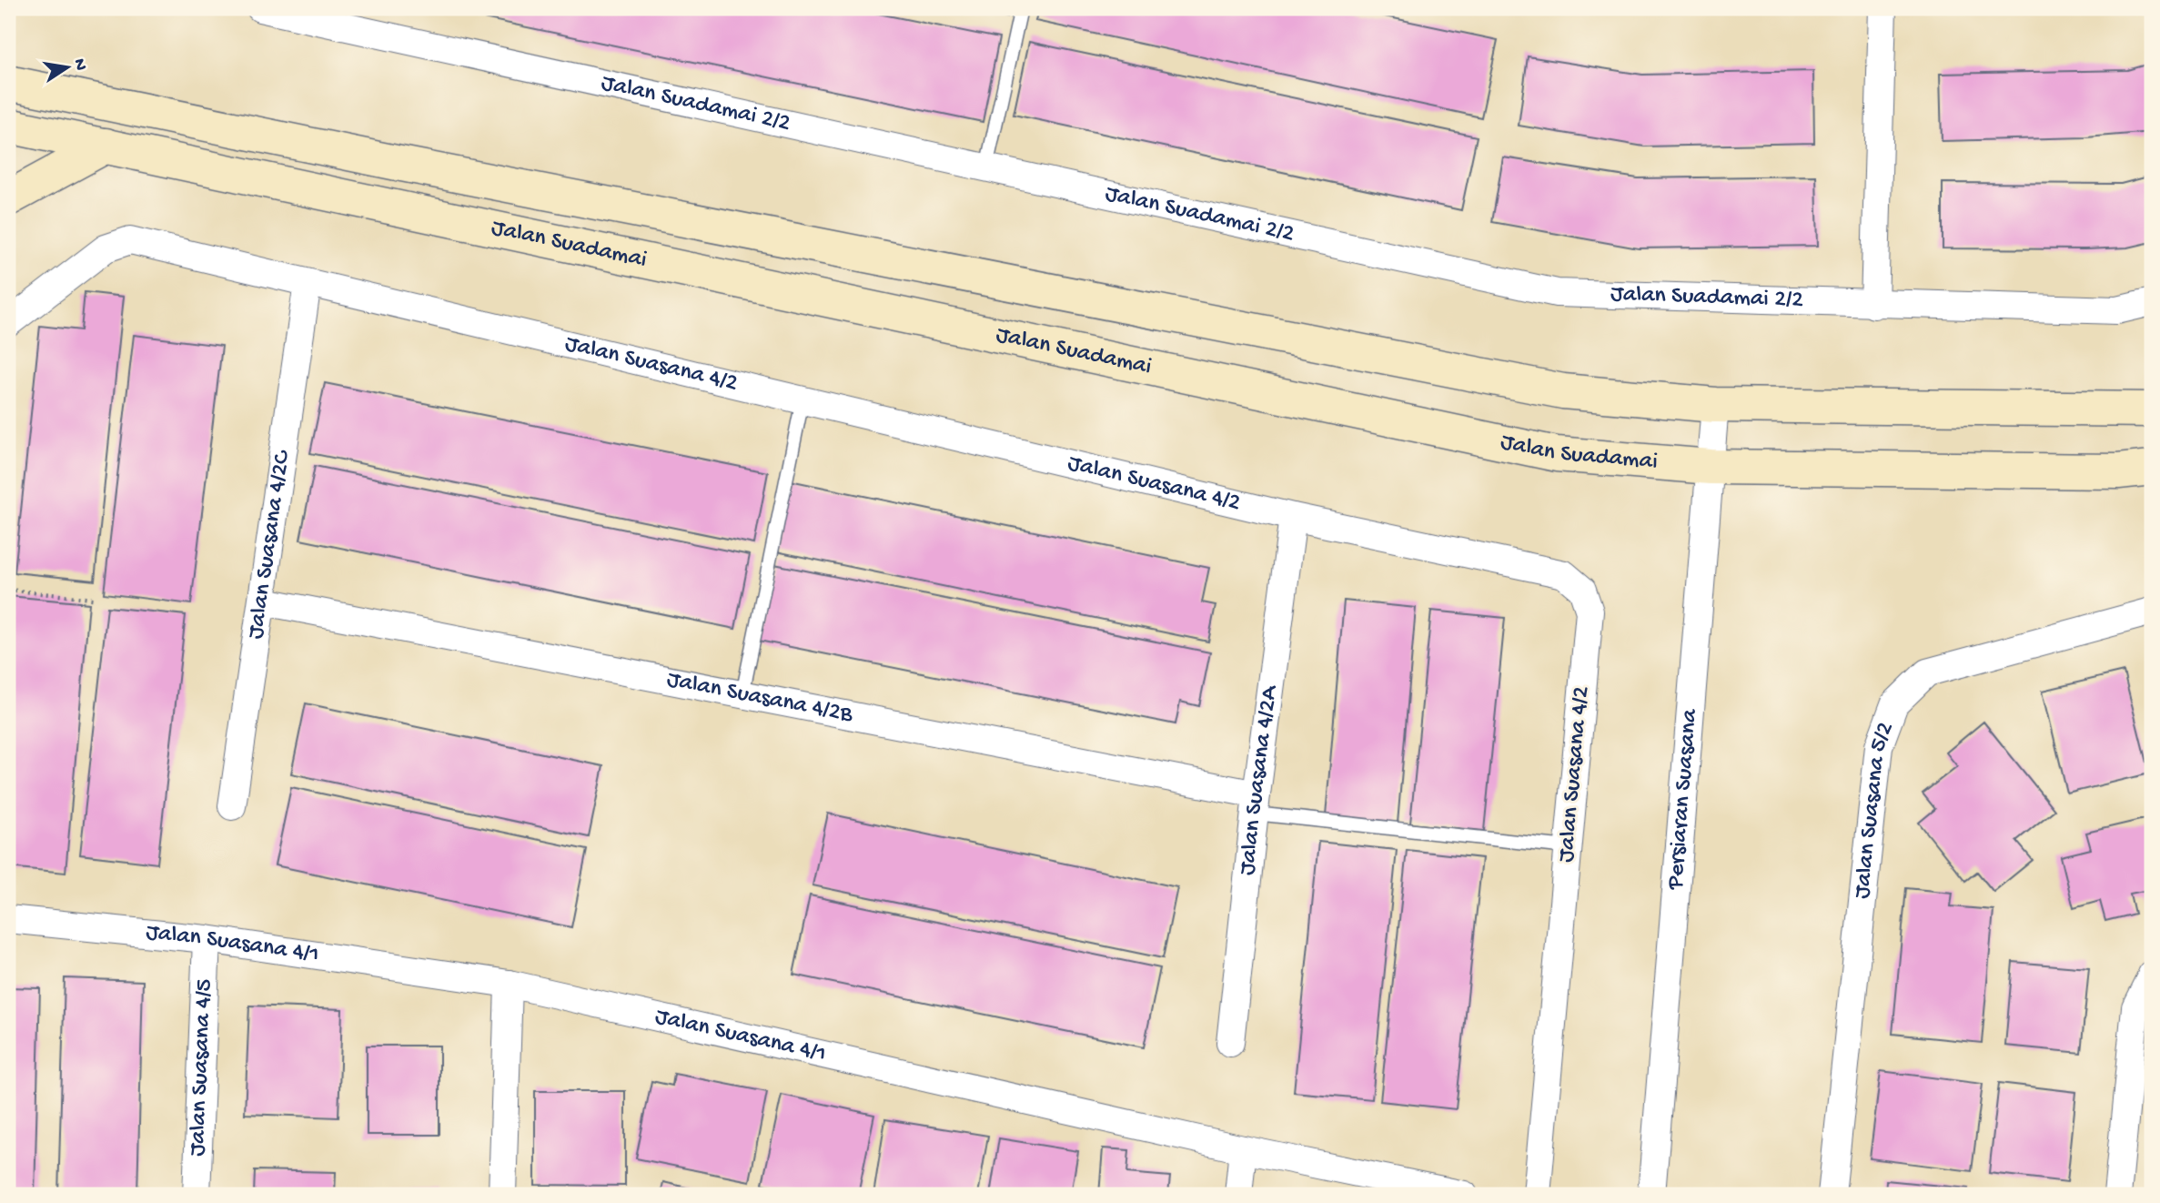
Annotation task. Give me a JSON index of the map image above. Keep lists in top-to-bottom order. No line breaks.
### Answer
{"streets":{"main road":["Jalan Suadamai"],"street":["Jalan Suadamai 2/2","Jalan Suasana 4/2","Jalan Suasana 4/2C","Jalan Suasana 4/2B","Jalan Suasana 4/2A","Persiaran Suasana","Jalan Suasana 5/2","Jalan Suasana 4/1","Jalan Suasana 4/5"]},"crossings":[["Jalan Suadamai","Persiaran Suasana"],["Jalan Suasana 4/2","Jalan Suasana 4/2C"],["Jalan Suasana 4/2","Jalan Suasana 4/2A"],["Jalan Suasana 4/2C","Jalan Suasana 4/2B"],["Jalan Suasana 4/2B","Jalan Suasana 4/2A"],["Jalan Suasana 4/1","Jalan Suasana 4/5"]],"north":"right"}
